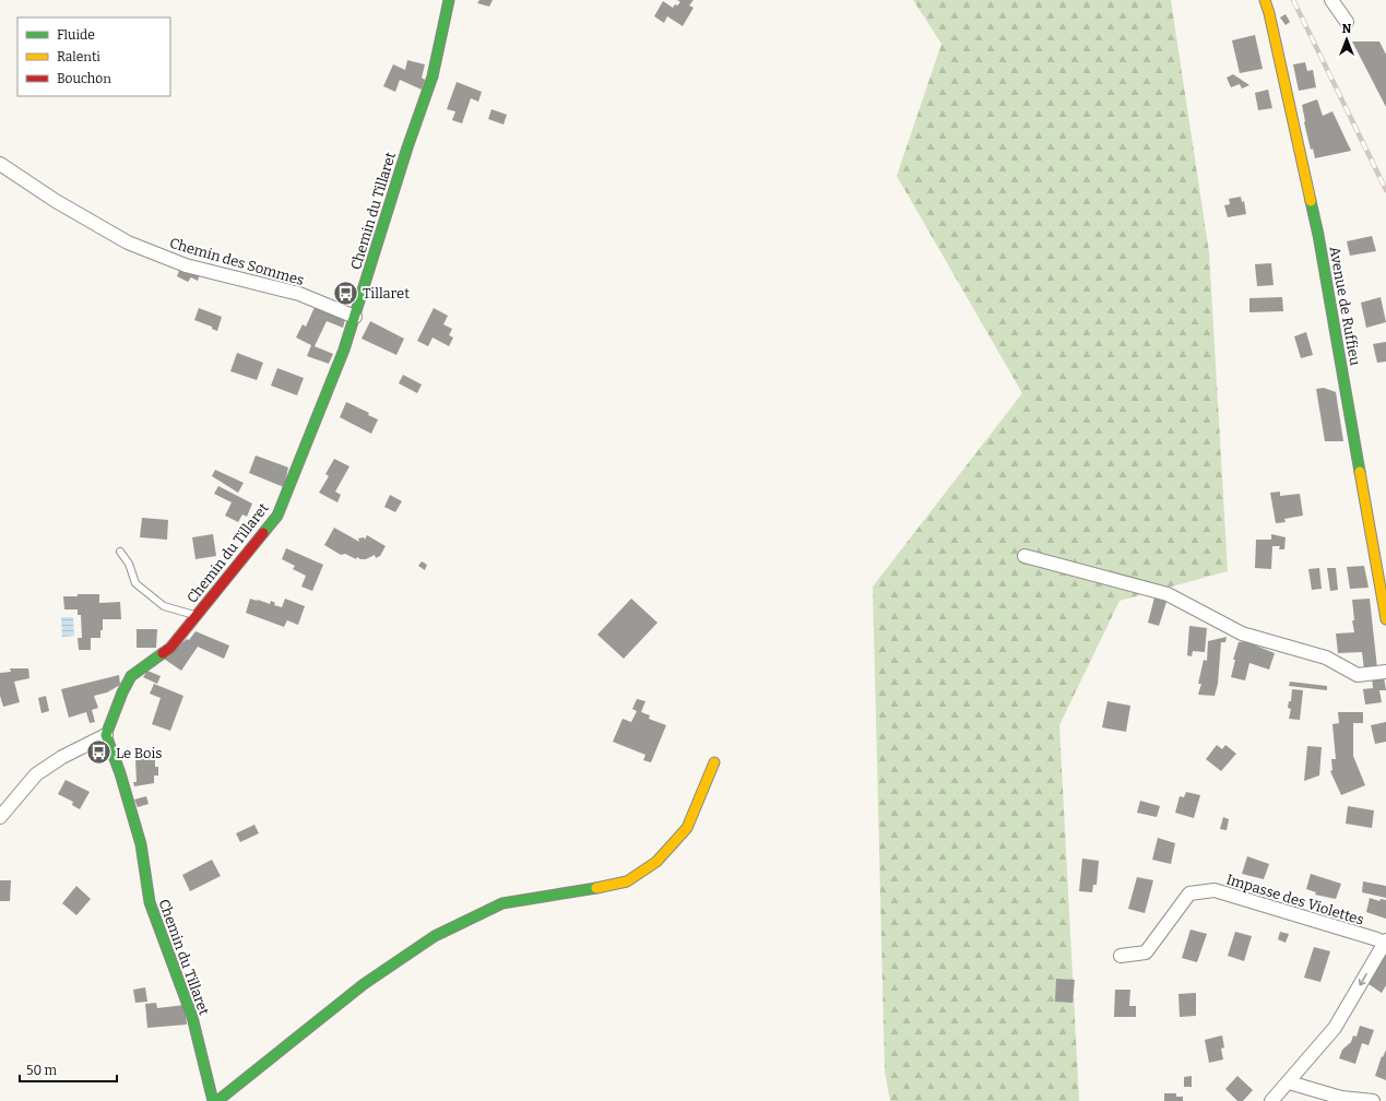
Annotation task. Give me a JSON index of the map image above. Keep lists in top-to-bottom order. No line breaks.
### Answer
{"streets":{"street":["Chemin du Tillaret","Chemin des Sommes","Avenue de Ruffieu","Impasse des Violettes"]},"crossings":[["Chemin du Tillaret","Chemin des Sommes"]],"places":{"bus stop":["Tillaret","Le Bois"]},"legend":["Fluide","Ralenti","Bouchon"],"scale_bar":"50 m","north":"top"}
